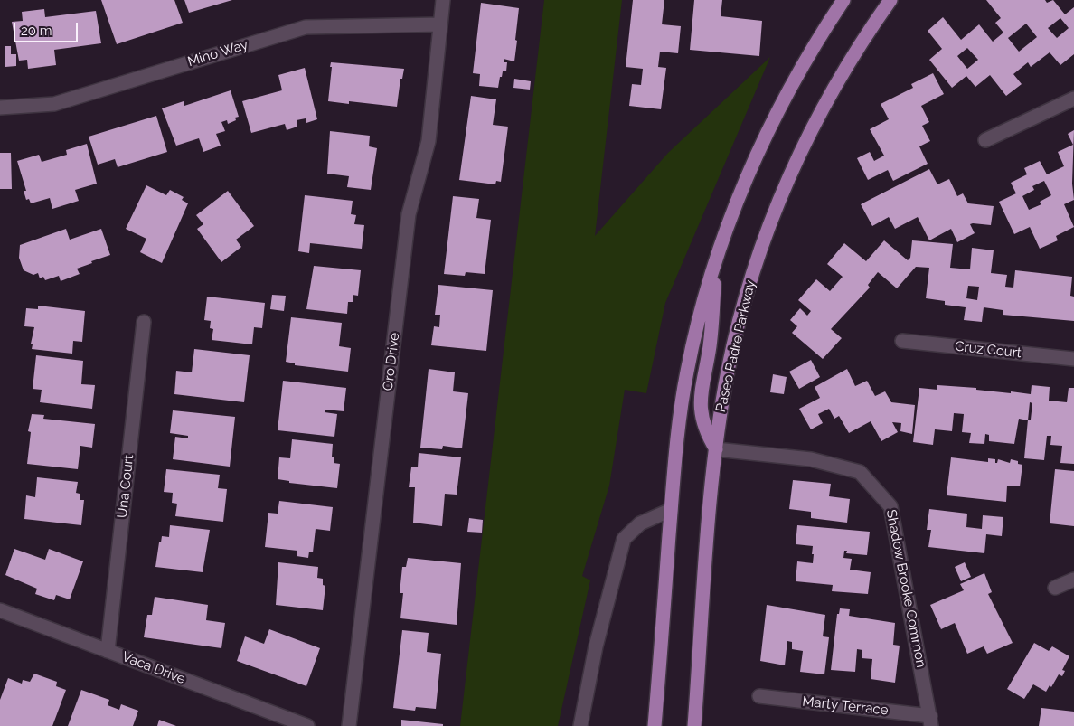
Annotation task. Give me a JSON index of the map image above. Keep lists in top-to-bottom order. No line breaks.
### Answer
{"streets":{"main road":["Paseo Padre Parkway"],"street":["Mino Way","Cruz Court","Oro Drive","Una Court","Shadow Brooke Common","Vaca Drive","Marty Terrace"]},"crossings":[["Mino Way","Oro Drive"],["Paseo Padre Parkway","Shadow Brooke Common"],["Una Court","Vaca Drive"],["Shadow Brooke Common","Marty Terrace"]],"scale_bar":"20 m"}
